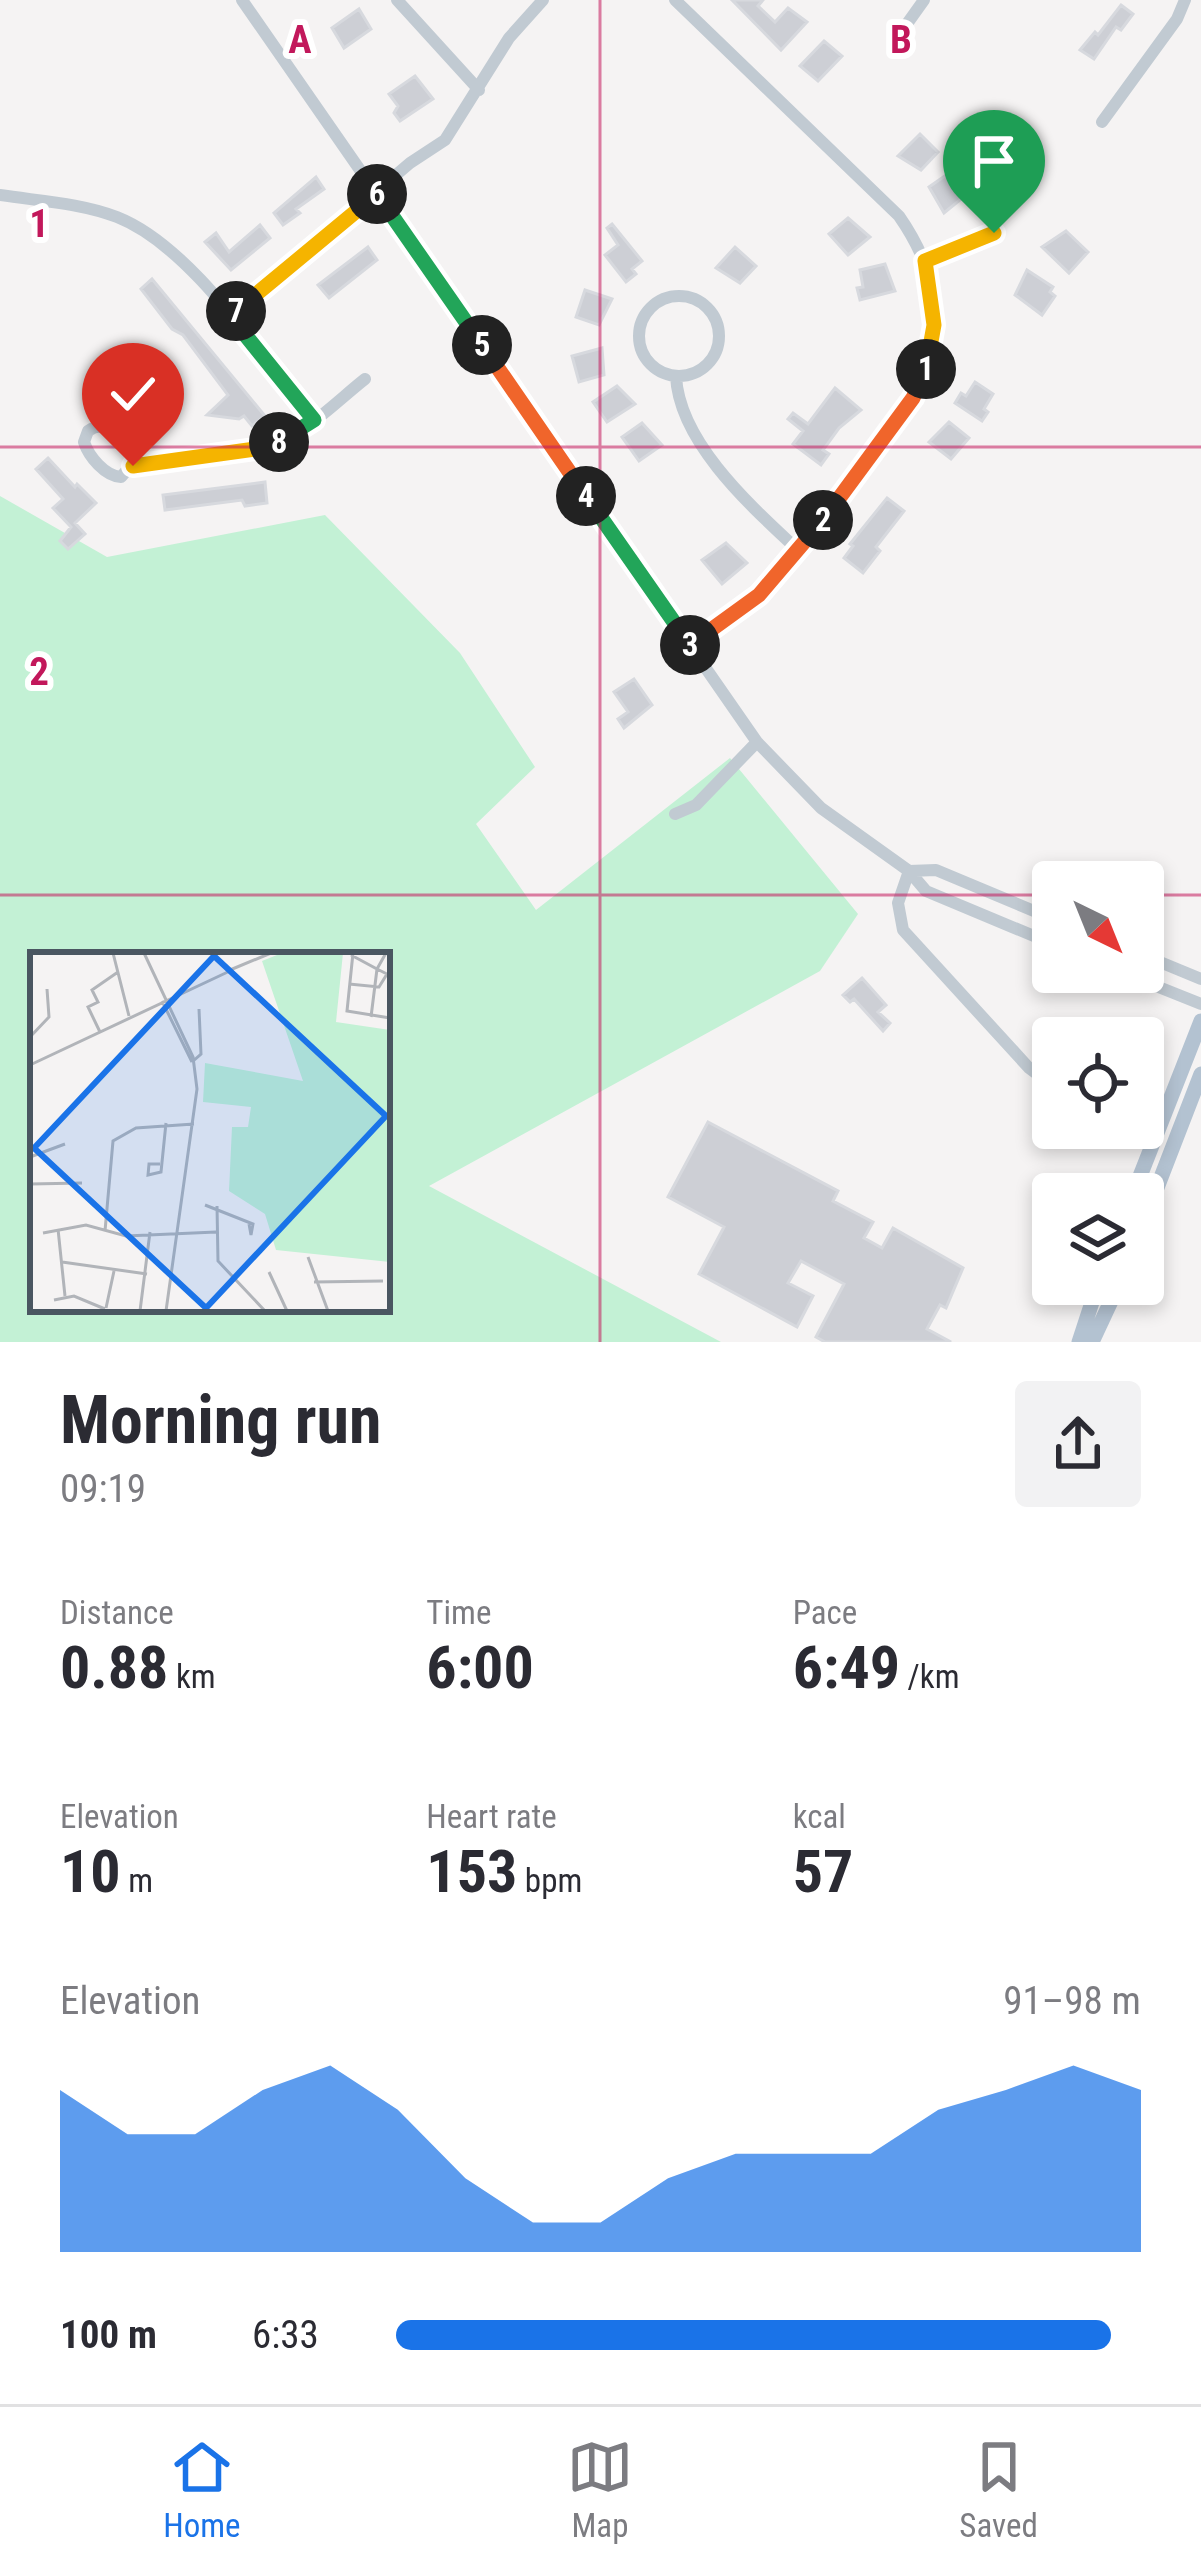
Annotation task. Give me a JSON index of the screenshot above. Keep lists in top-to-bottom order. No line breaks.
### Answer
{"north":"bottom right","page":{"pins":["6","7","5","1","8","4","2","3"],"heading":["Morning run","09:19"],"stats":[["Distance","0.88 km"],["Time","6:00"],["Pace","6:49 /km"],["Elevation","10 m"],["Heart rate","153 bpm"],["kcal","57"]],"chart":["Elevation","91–98 m"],"list":[{"name":"100 m","note":"6:33"}],"tabs":["Home","Map","Saved"]},"grid":{"columns":["A","B"],"rows":["1","2"]}}
